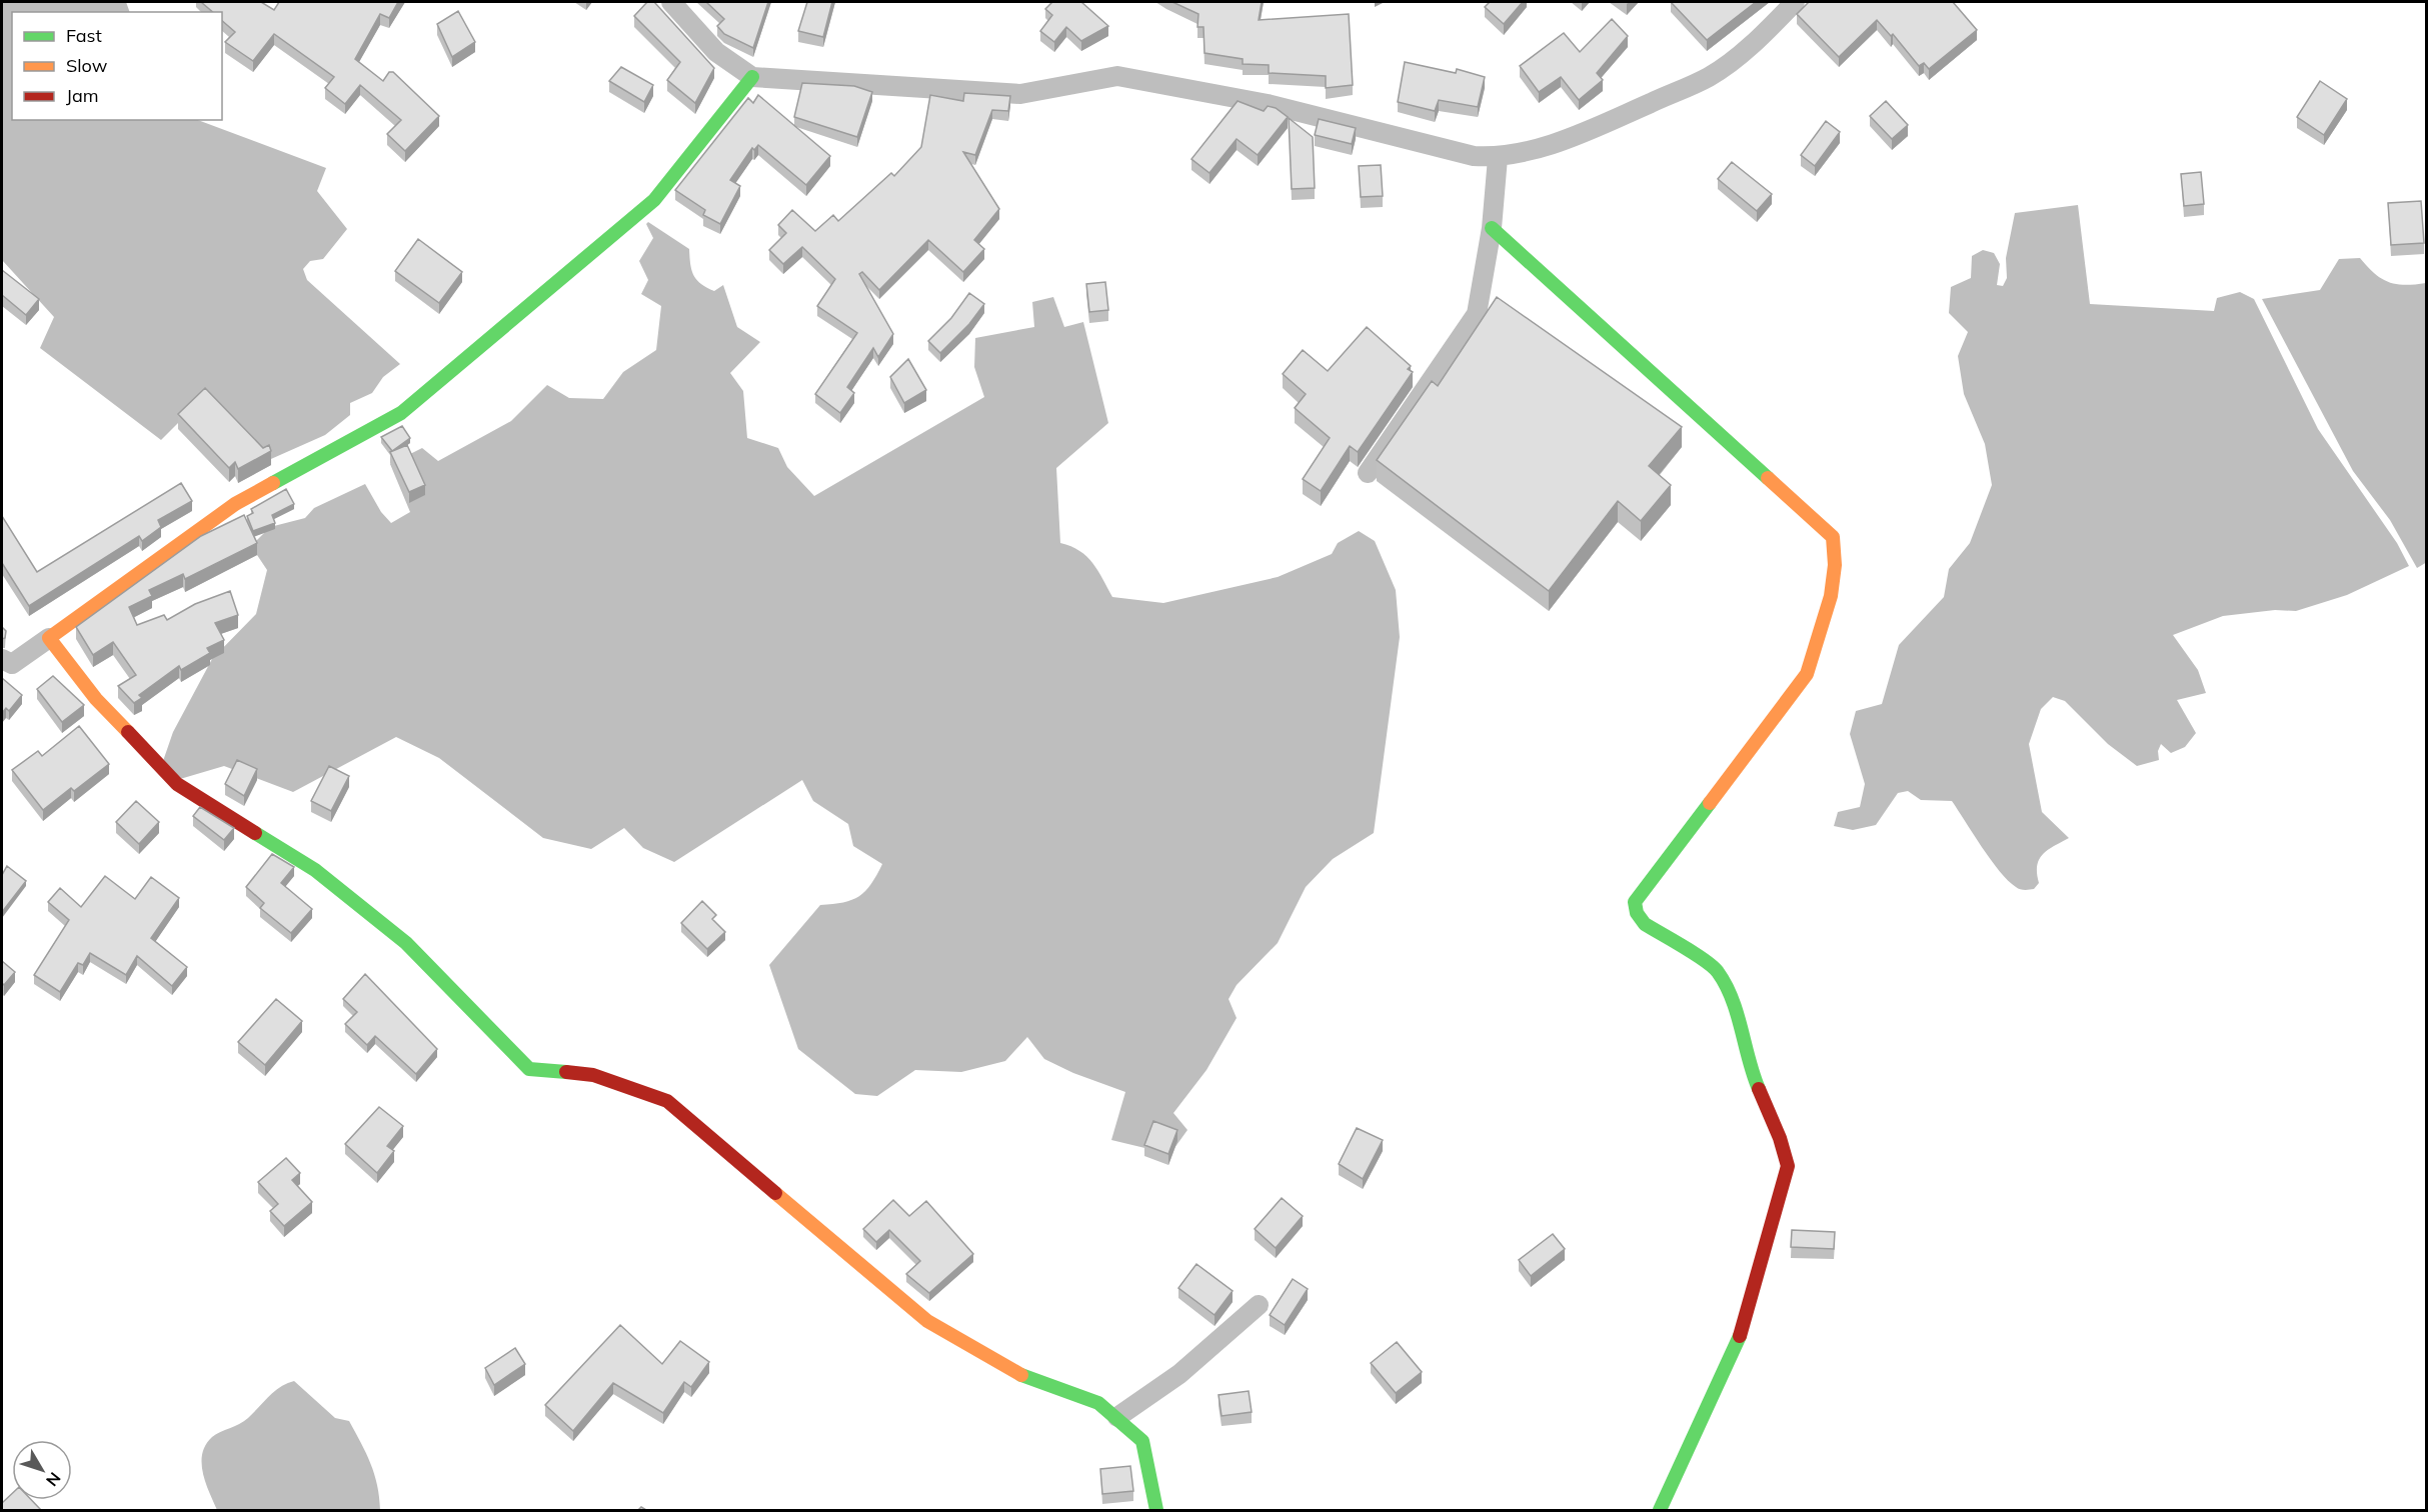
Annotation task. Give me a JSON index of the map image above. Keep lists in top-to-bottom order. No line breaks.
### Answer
{"legend":["Fast","Slow","Jam"],"north":"bottom right"}
